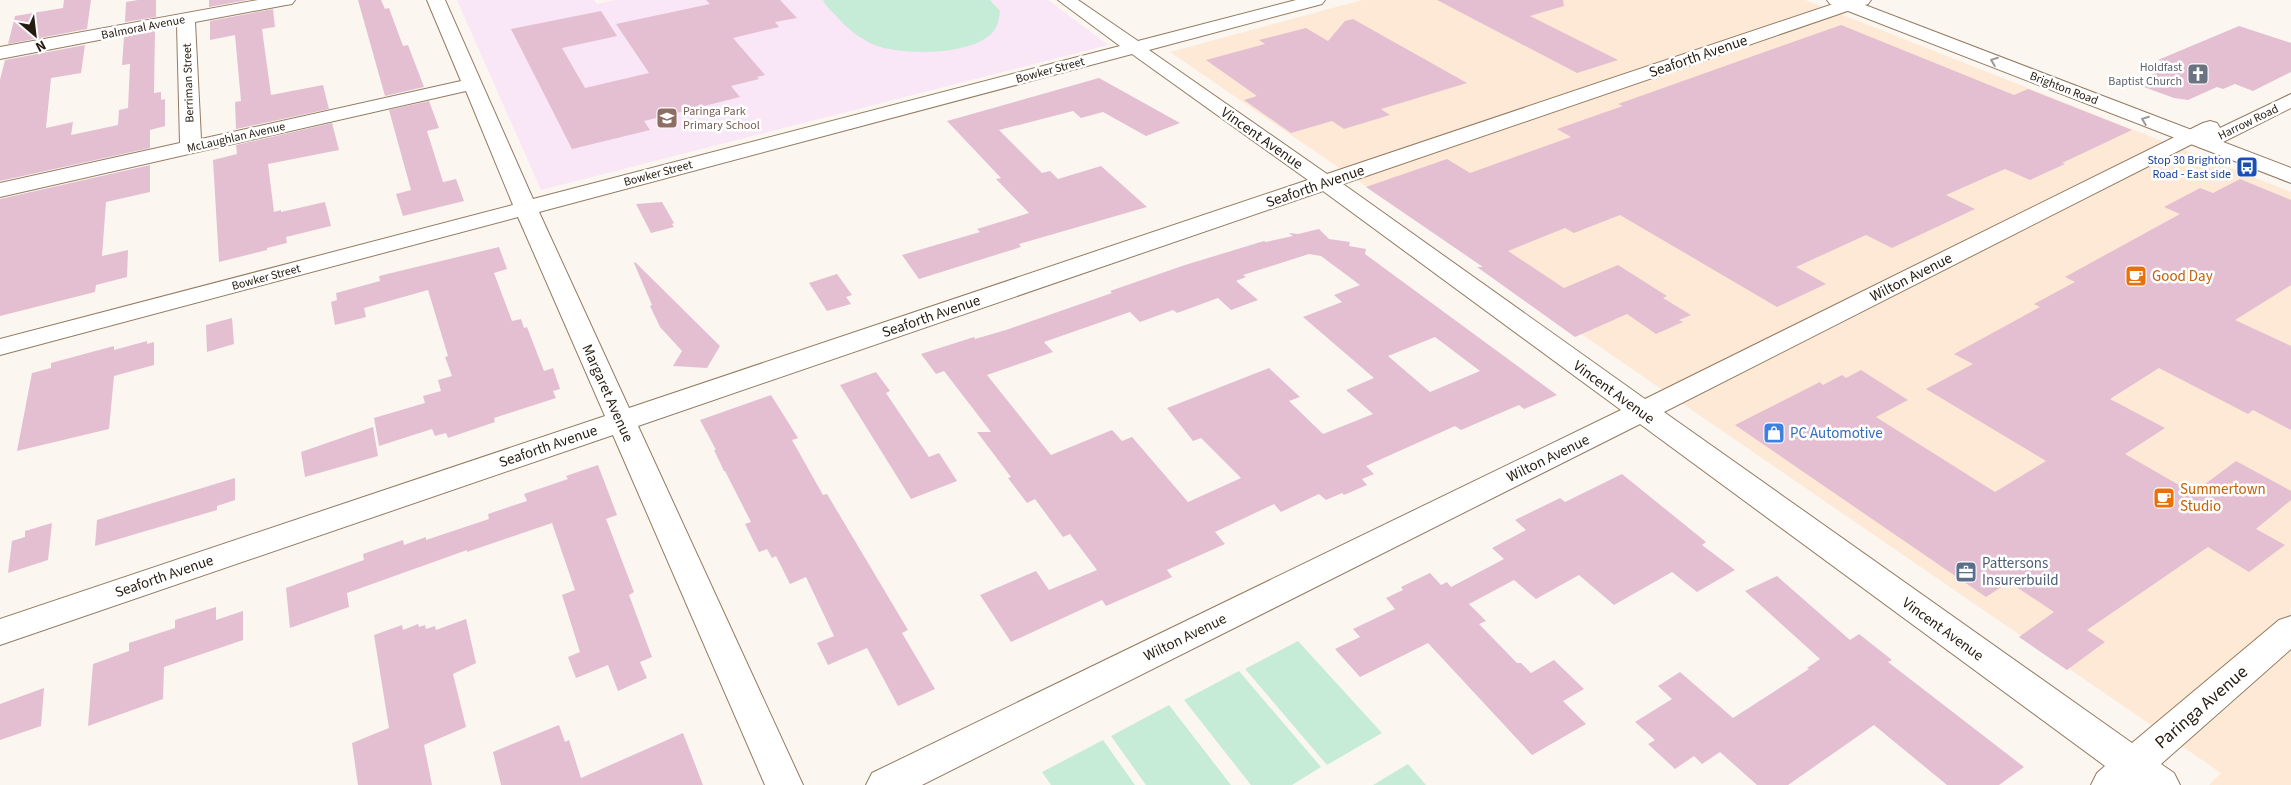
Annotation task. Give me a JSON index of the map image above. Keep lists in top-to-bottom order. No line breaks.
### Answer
{"streets":{"street":["Balmoral Avenue","Seaforth Avenue","Bowker Street","Berriman Street","Brighton Road","Harrow Road","McLaughlan Avenue","Vincent Avenue","Wilton Avenue","Margaret Avenue","Paringa Avenue"]},"crossings":[["Balmoral Avenue","Berriman Street"],["Seaforth Avenue","Brighton Road"],["Seaforth Avenue","Vincent Avenue"],["Seaforth Avenue","Margaret Avenue"],["Bowker Street","Vincent Avenue"],["Bowker Street","Margaret Avenue"],["Berriman Street","McLaughlan Avenue"],["Brighton Road","Harrow Road"],["Brighton Road","Wilton Avenue"],["Harrow Road","Wilton Avenue"],["McLaughlan Avenue","Margaret Avenue"],["Vincent Avenue","Wilton Avenue"],["Vincent Avenue","Paringa Avenue"]],"places":{"church":["Holdfast Baptist Church"],"school or university":["Paringa Park Primary School"],"bus stop":["Stop 30 Brighton Road - East side"],"cafe":["Good Day","Summertown Studio"],"shop":["PC Automotive"],"office":["Pattersons Insurerbuild"]},"north":"bottom right"}
